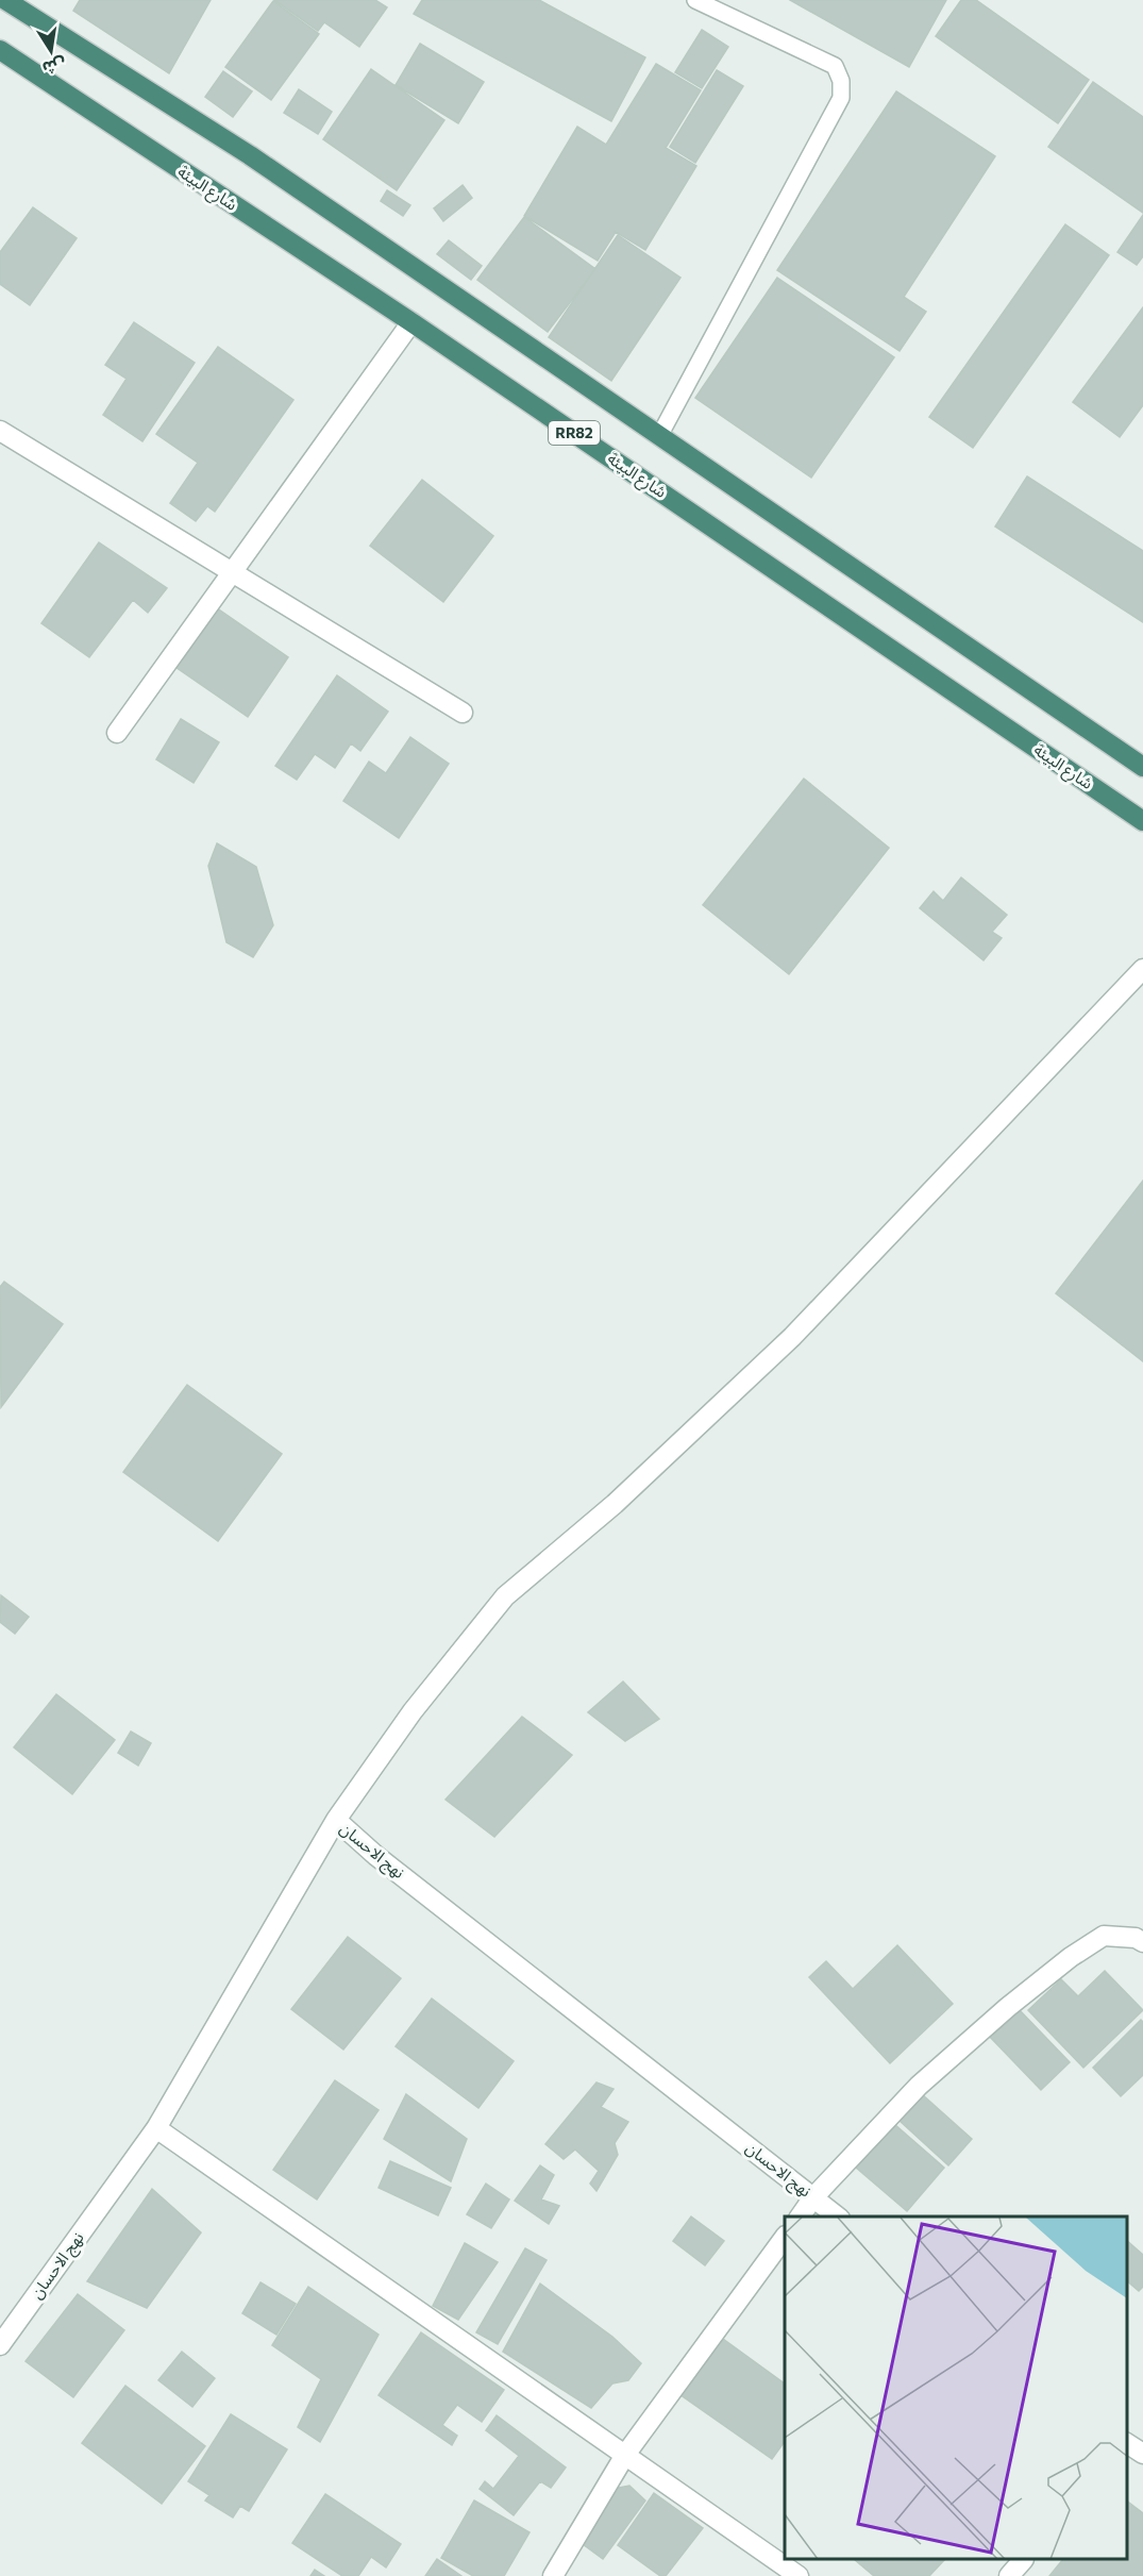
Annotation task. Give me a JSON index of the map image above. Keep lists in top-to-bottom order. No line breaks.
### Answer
{"streets":{"highway":["شارع البيئة","RR82"],"street":["نهج الاحسان"]},"north":"bottom"}
